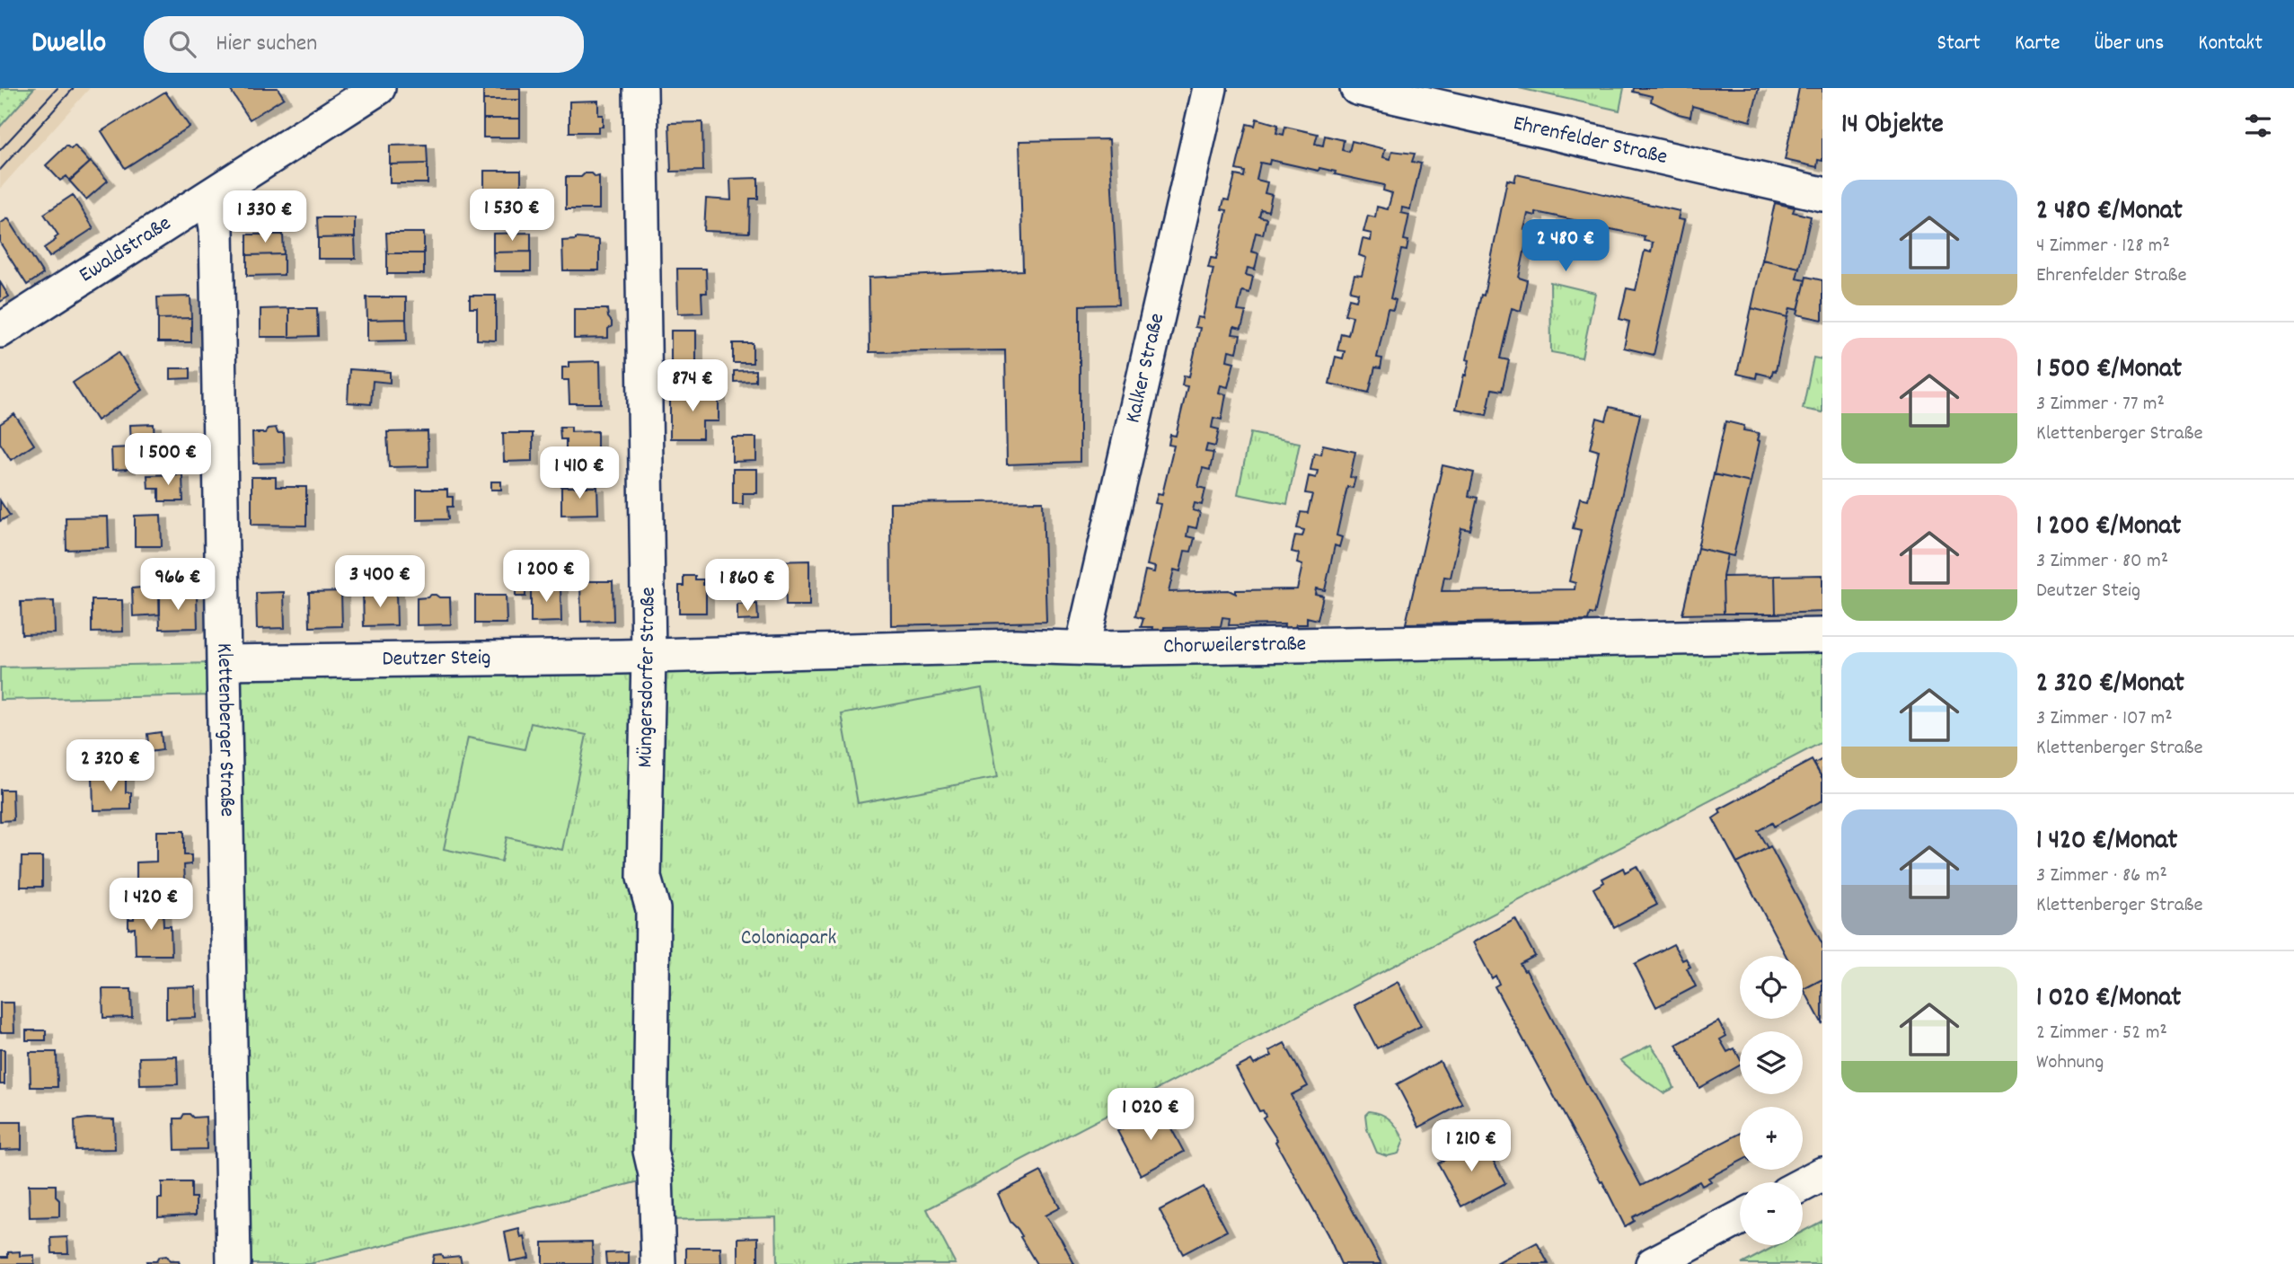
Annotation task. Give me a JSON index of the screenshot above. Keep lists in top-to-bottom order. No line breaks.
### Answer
{"streets":{"street":["Ehrenfelder Straße","Ewaldstraße","Kalker Straße","Chorweilerstraße","Deutzer Steig","Müngersdorfer Straße","Klettenberger Straße"]},"crossings":[["Ewaldstraße","Klettenberger Straße"],["Kalker Straße","Chorweilerstraße"],["Chorweilerstraße","Deutzer Steig"],["Chorweilerstraße","Müngersdorfer Straße"],["Deutzer Steig","Müngersdorfer Straße"],["Deutzer Steig","Klettenberger Straße"]],"parks":["Coloniapark"],"page":{"header":"Dwello","search":"Hier suchen","nav":["Start","Karte","Über uns","Kontakt"],"heading":"14 Objekte","list":[{"name":"2 480 €/Monat","note":"4 Zimmer · 128 m² · Ehrenfelder Straße"},{"name":"1 500 €/Monat","note":"3 Zimmer · 77 m² · Klettenberger Straße"},{"name":"1 200 €/Monat","note":"3 Zimmer · 80 m² · Deutzer Steig"},{"name":"2 320 €/Monat","note":"3 Zimmer · 107 m² · Klettenberger Straße"},{"name":"1 420 €/Monat","note":"3 Zimmer · 86 m² · Klettenberger Straße"},{"name":"1 020 €/Monat","note":"2 Zimmer · 52 m² · Wohnung"}],"price":["1 530 €","1 330 €","2 480 €","874 €","1 500 €","1 410 €","1 200 €","3 400 €","966 €","1 860 €","2 320 €","1 420 €","1 020 €","1 210 €"],"map_buttons":["+","−"]}}
